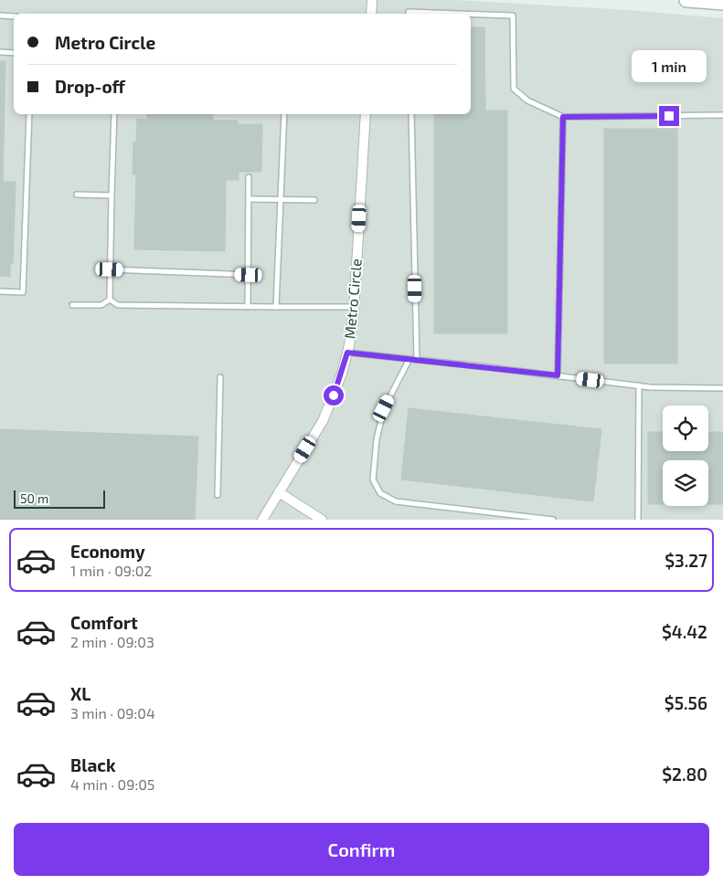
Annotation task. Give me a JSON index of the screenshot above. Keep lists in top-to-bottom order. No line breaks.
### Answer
{"streets":{"street":["Metro Circle"]},"scale_bar":"50 m","page":{"banner":["Metro Circle","Drop-off"],"bubble":"1 min","scale":"50 m","list":[{"name":"Economy","note":"1 min · 09:02","value":"$3.27"},{"name":"Comfort","note":"2 min · 09:03","value":"$4.42"},{"name":"XL","note":"3 min · 09:04","value":"$5.56"},{"name":"Black","note":"4 min · 09:05","value":"$2.80"}],"buttons":"Confirm"}}
